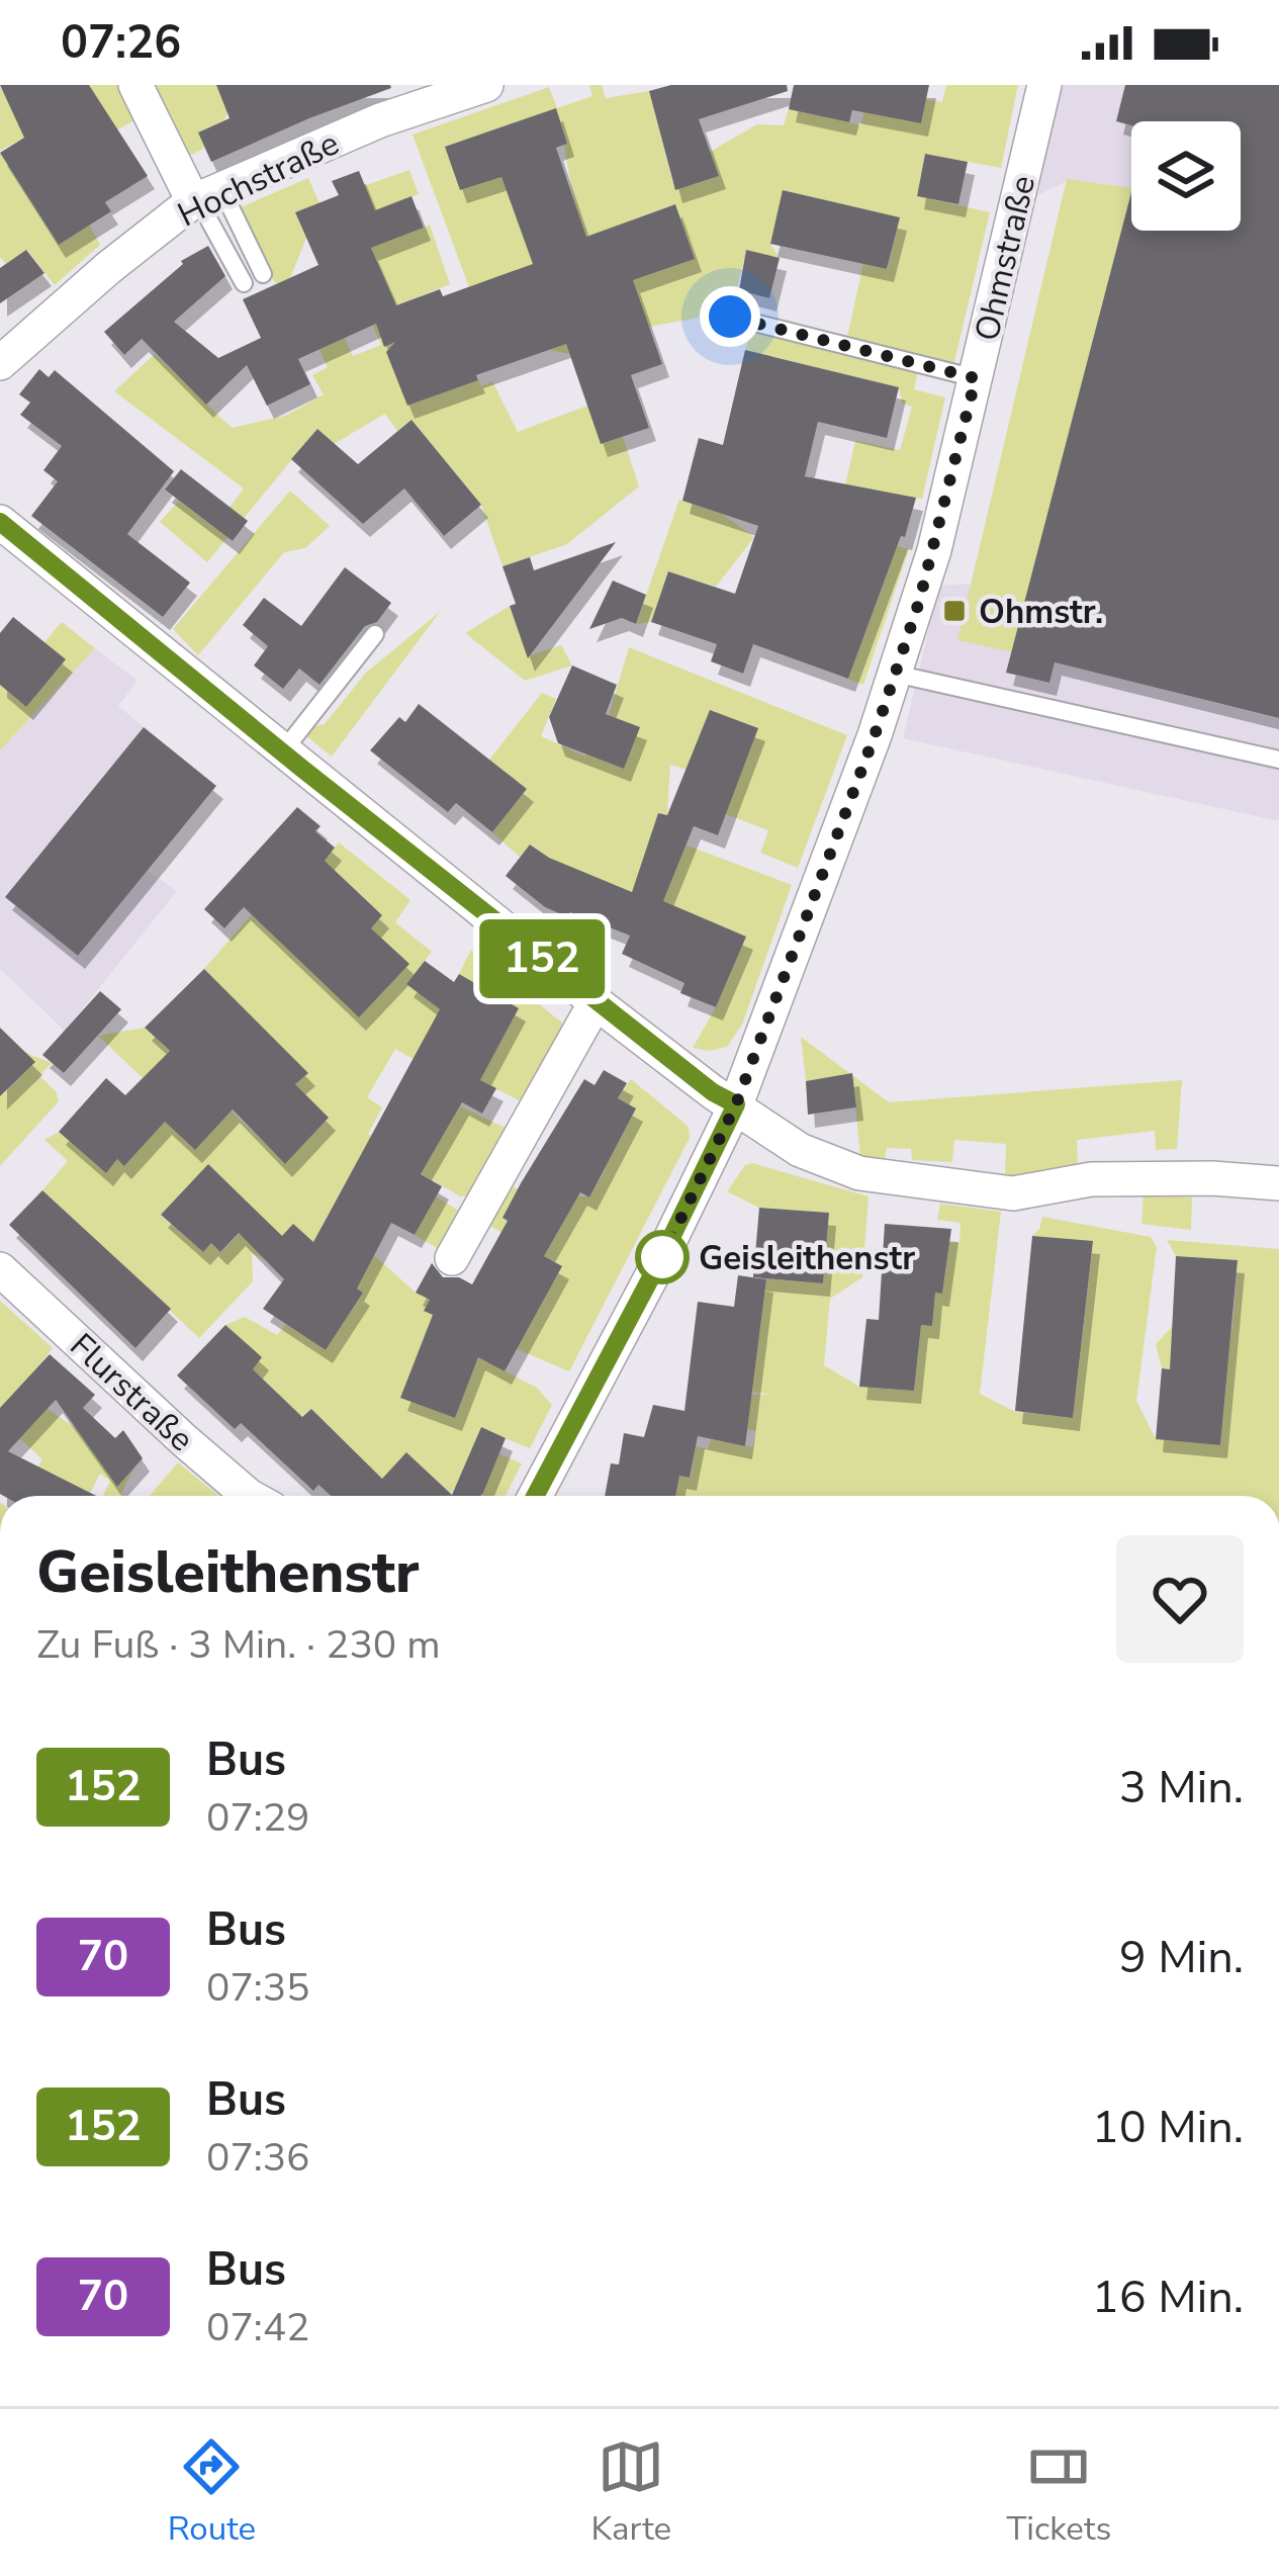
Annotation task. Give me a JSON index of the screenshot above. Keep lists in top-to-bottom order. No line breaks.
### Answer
{"streets":{"street":["Hochstraße","Ohmstraße","Flurstraße"]},"places":{"transit":["Ohmstr."],"other":["Geisleithenstr"]},"lines":["bus line 152"],"page":{"status":"07:26","on_map":"152","heading":["Geisleithenstr","Zu Fuß · 3 Min. · 230 m"],"list":[{"mark":"152","name":"Bus","note":"07:29","value":"3 Min."},{"mark":"70","name":"Bus","note":"07:35","value":"9 Min."},{"mark":"152","name":"Bus","note":"07:36","value":"10 Min."},{"mark":"70","name":"Bus","note":"07:42","value":"16 Min."}],"tabs":["Route","Karte","Tickets"]}}
